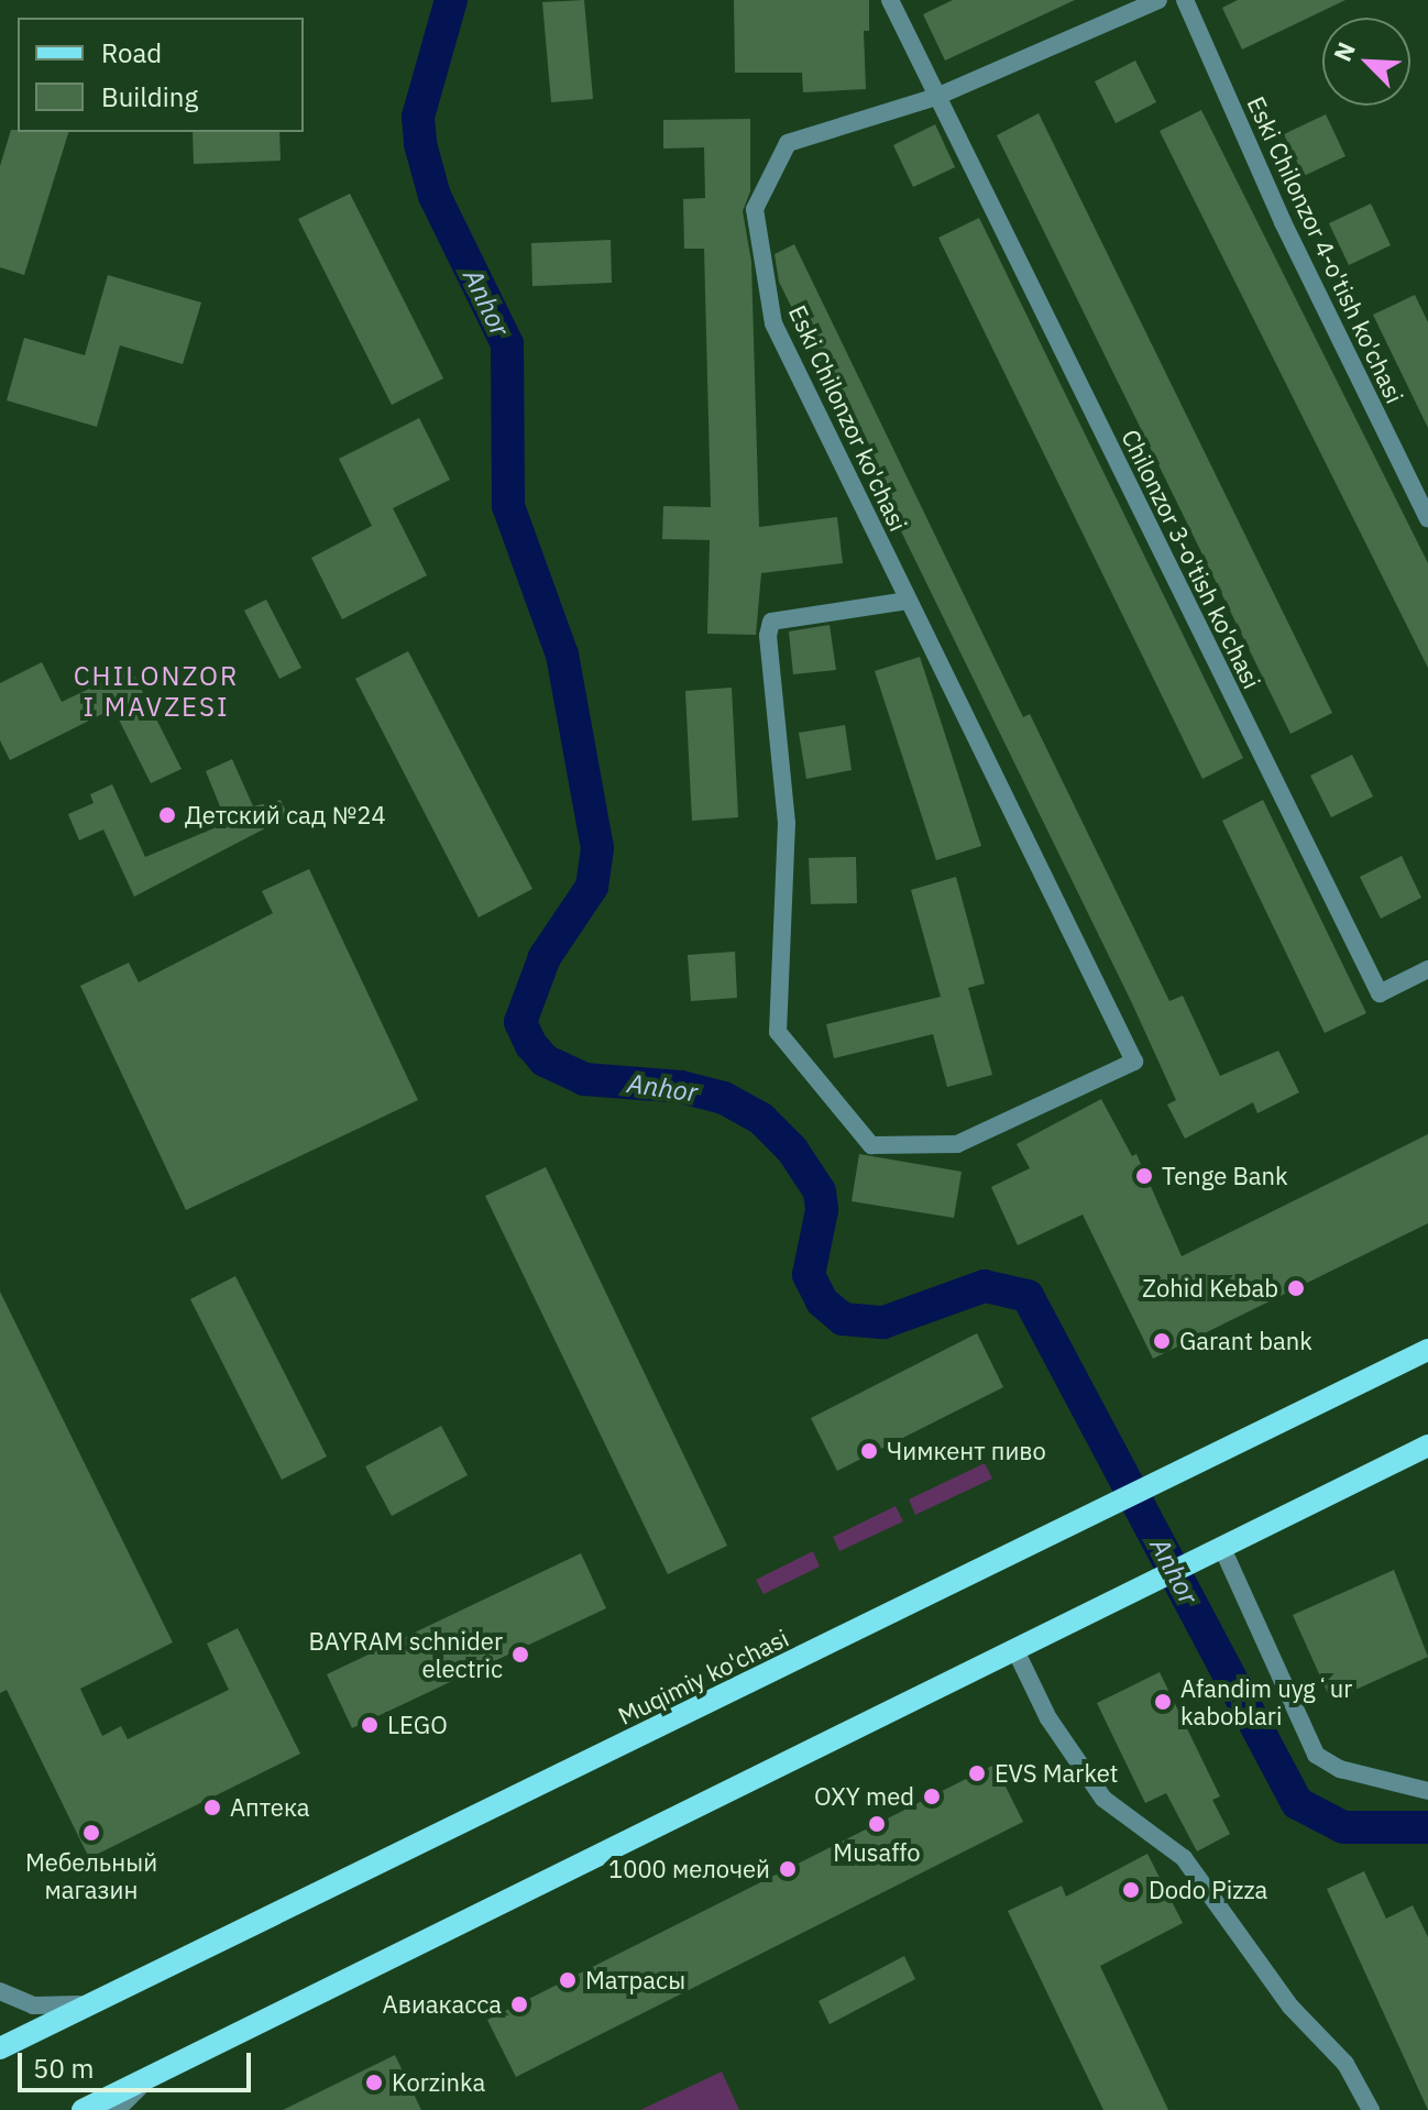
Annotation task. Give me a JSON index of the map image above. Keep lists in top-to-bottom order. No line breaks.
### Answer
{"streets":{"main road":["Muqimiy ko'chasi"],"street":["Eski Chilonzor 4-o'tish ko'chasi","Eski Chilonzor ko'chasi","Chilonzor 3-o'tish ko'chasi"]},"crossings":[["Eski Chilonzor ko'chasi","Chilonzor 3-o'tish ko'chasi"]],"districts":["CHILONZOR I MAVZESI"],"water":["Anhor"],"places":["Детский сад №24","Tenge Bank","Zohid Kebab","Garant bank","Чимкент пиво","BAYRAM schnider electric","Afandim uygʻur kaboblari","LEGO","EVS Market","OXY med","Аптека","Musaffo","Мебельный магазин","1000 мелочей","Dodo Pizza","Матрасы","Авиакасса","Korzinka"],"legend":["Road","Building"],"scale_bar":"50 m","north":"top left"}
